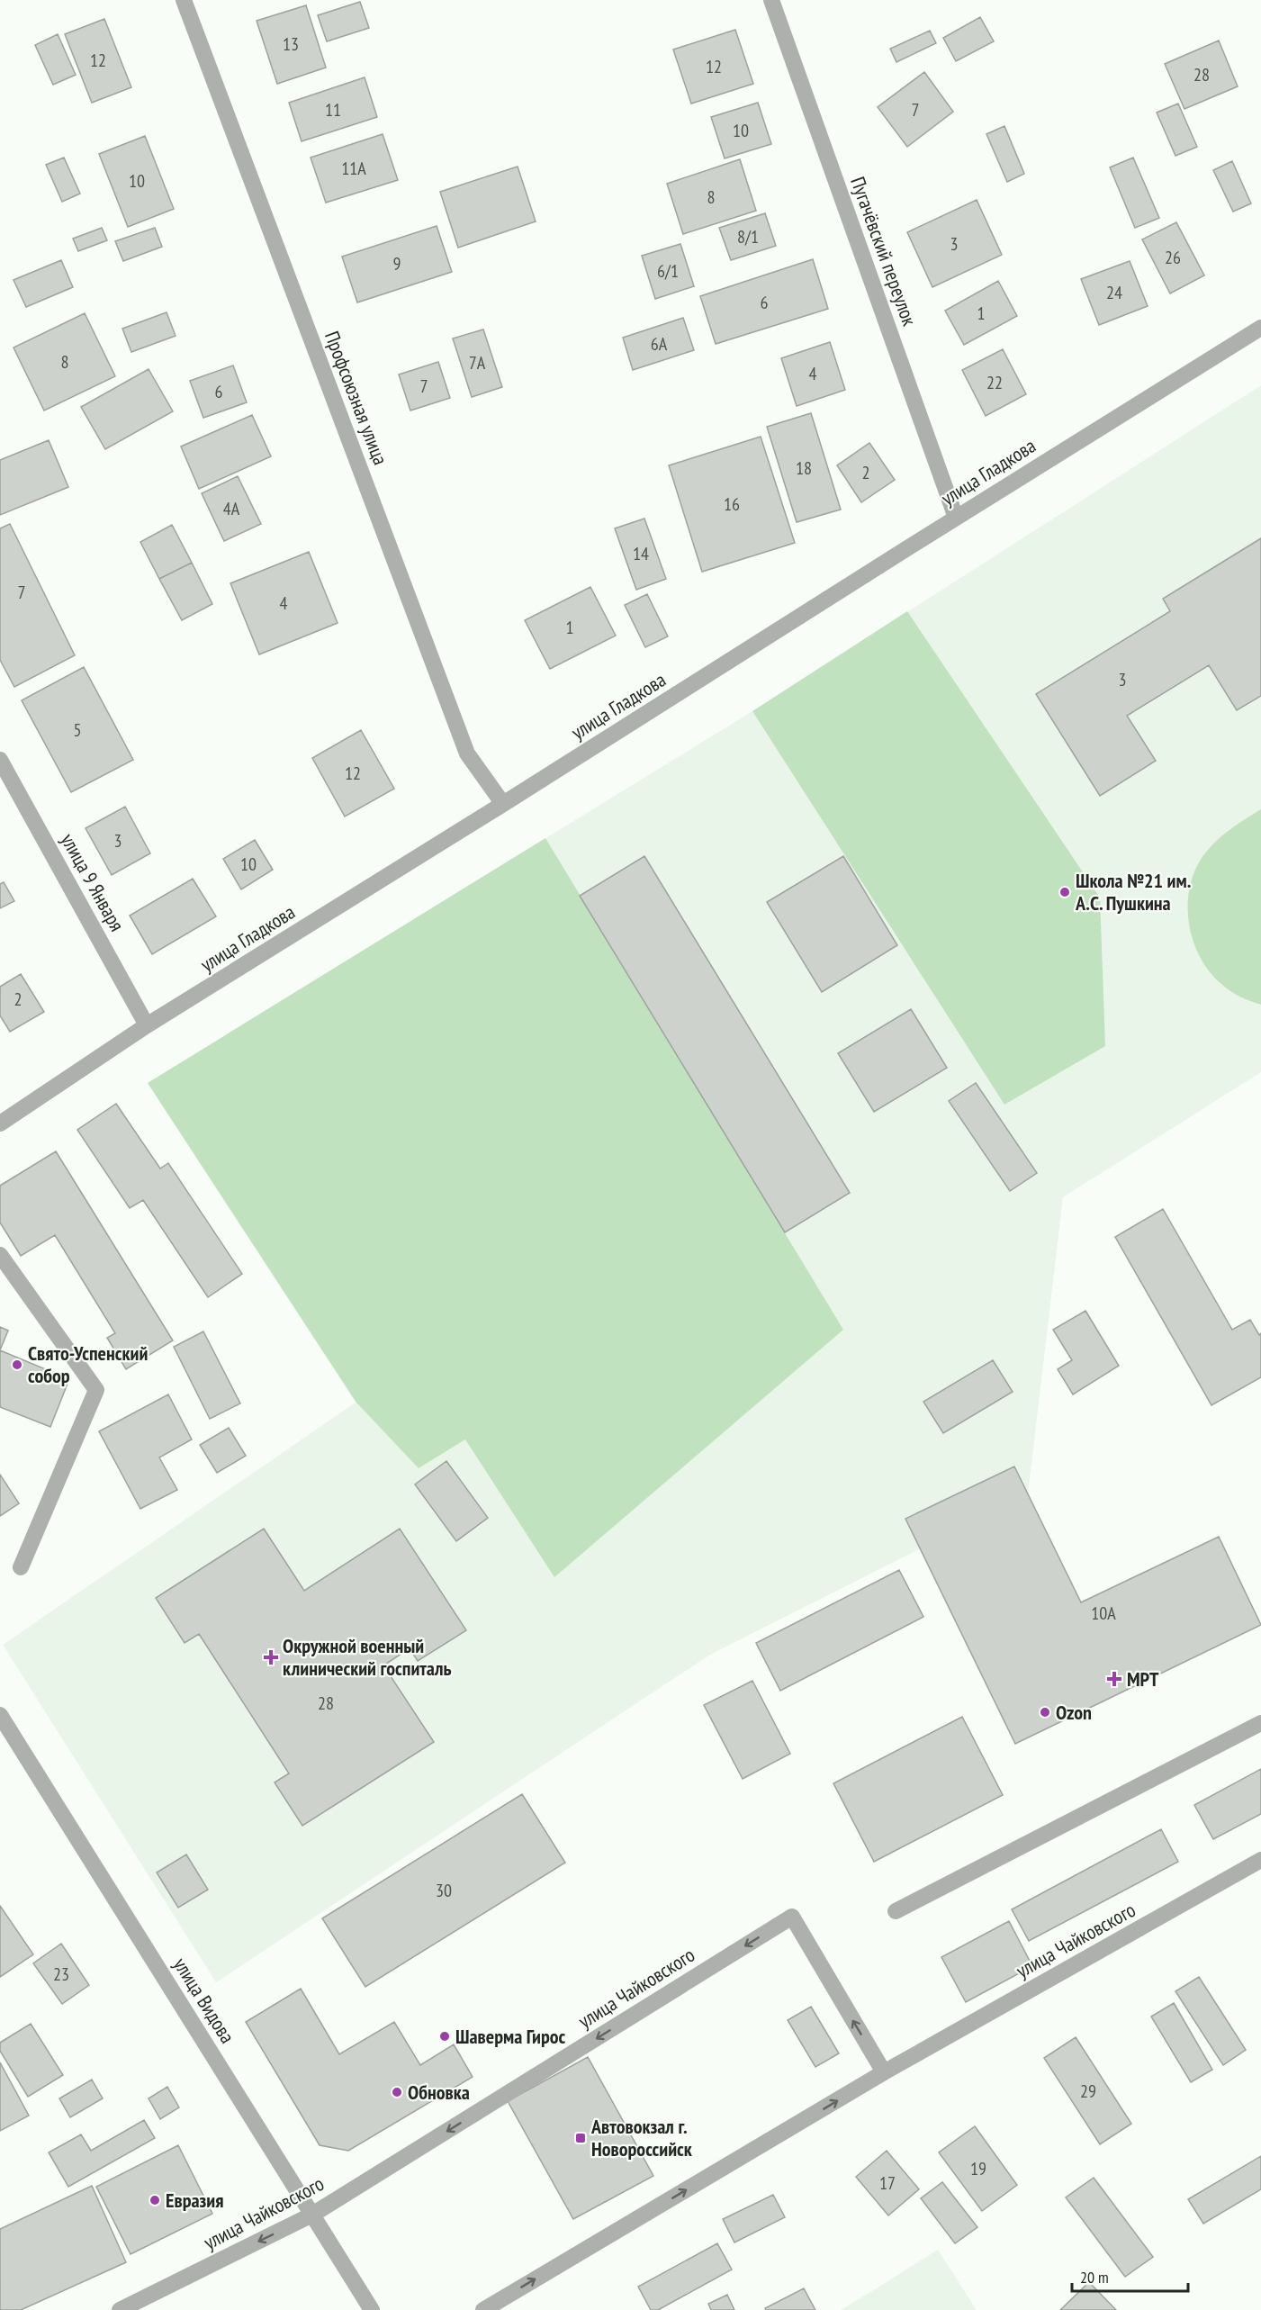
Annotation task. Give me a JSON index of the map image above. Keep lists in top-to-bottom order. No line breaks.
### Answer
{"streets":{"street":["Пугачёвский переулок","Профсоюзная улица","улица Гладкова","улица 9 Января","улица Чайковского","улица Видова"]},"crossings":[["Пугачёвский переулок","улица Гладкова"],["Профсоюзная улица","улица Гладкова"],["улица Гладкова","улица 9 Января"],["улица Чайковского","улица Видова"]],"places":{"other":["Школа №21 им. А.С. Пушкина","Свято-Успенский собор","Ozon","Шаверма Гирос","Обновка","Евразия"],"health":["Окружной военный клинический госпиталь","МРТ"],"transit":["Автовокзал г. Новороссийск"]},"house_numbers":["13","12","12","28","11","7","10","11А","10","8","8/1","3","26","9","6/1","24","6","1","6А","8","7А","4","22","7","6","18","2","16","4А","14","7","4","1","3","5","12","3","10","2","10А","28","30","23","29","19","17"],"scale_bar":"20 m"}
